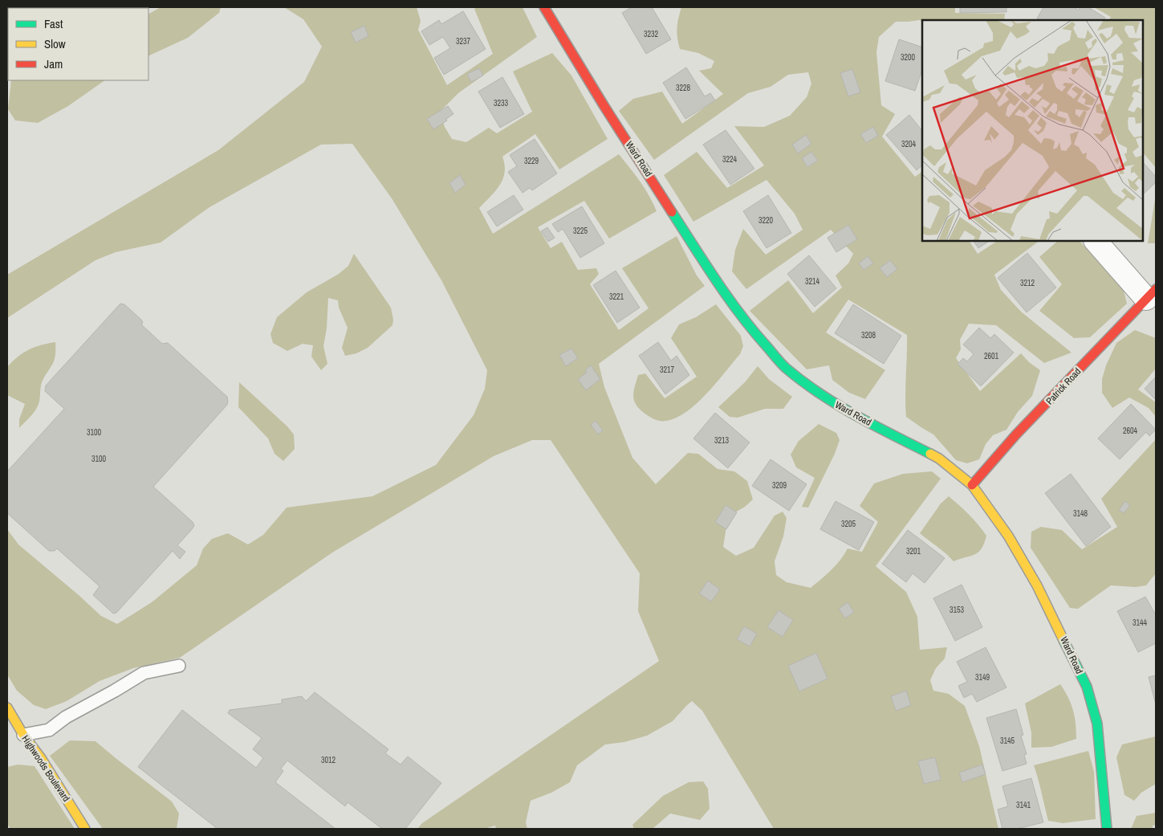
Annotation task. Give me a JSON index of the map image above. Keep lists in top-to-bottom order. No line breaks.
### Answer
{"streets":{"street":["Ward Road","Patrick Road","Highwoods Boulevard"]},"crossings":[["Ward Road","Patrick Road"]],"house_numbers":["3232","3237","3200","3228","3233","3204","3224","3229","3220","3225","3214","3212","3221","3208","2601","3217","2604","3100","3213","3100","3209","3148","3205","3201","3153","3144","3149","3145","3012","3141"],"legend":["Fast","Slow","Jam"]}
